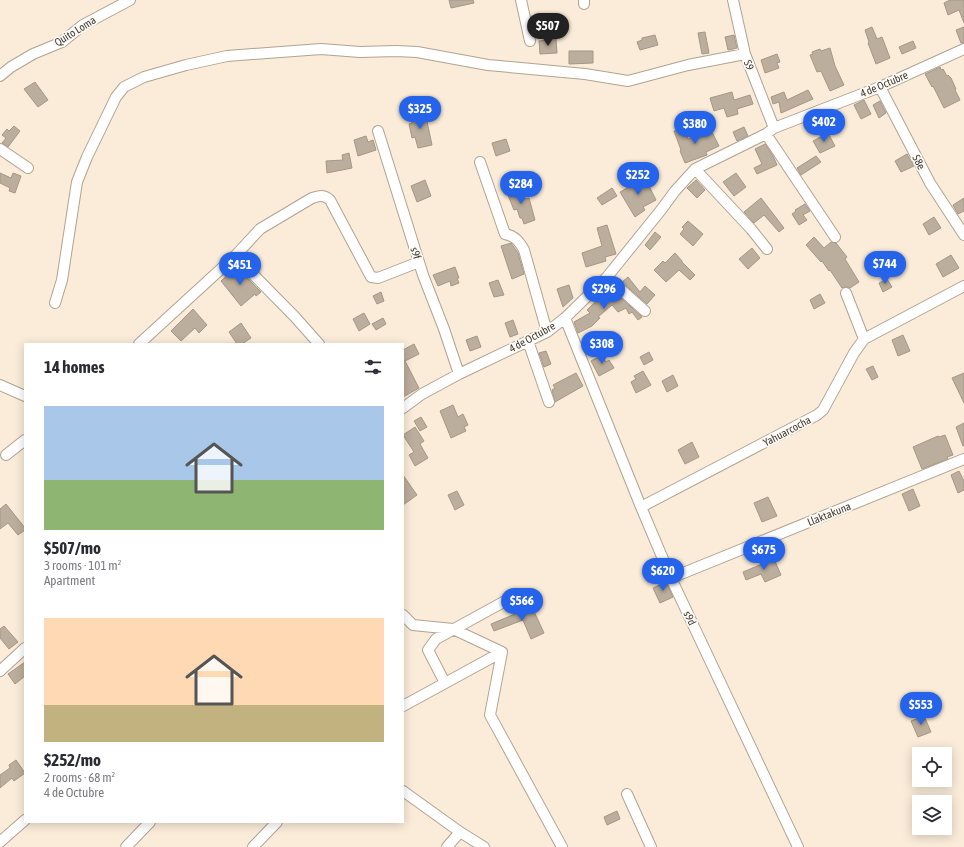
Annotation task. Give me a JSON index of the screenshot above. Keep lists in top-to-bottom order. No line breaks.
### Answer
{"streets":{"street":["Quito Loma","S9","4 de Octubre","S8e","s9f","Yahuarcocha","Llaktakuna","s9d"]},"crossings":[["S9","4 de Octubre"],["4 de Octubre","S8e"],["4 de Octubre","s9f"],["4 de Octubre","s9d"],["Yahuarcocha","s9d"],["Llaktakuna","s9d"]],"page":{"price":["$507","$325","$402","$380","$252","$284","$744","$451","$296","$308","$675","$620","$566","$553"],"heading":"14 homes","list":[{"name":"$507/mo","note":"3 rooms · 101 m² · Apartment"},{"name":"$252/mo","note":"2 rooms · 68 m² · 4 de Octubre"}]}}
